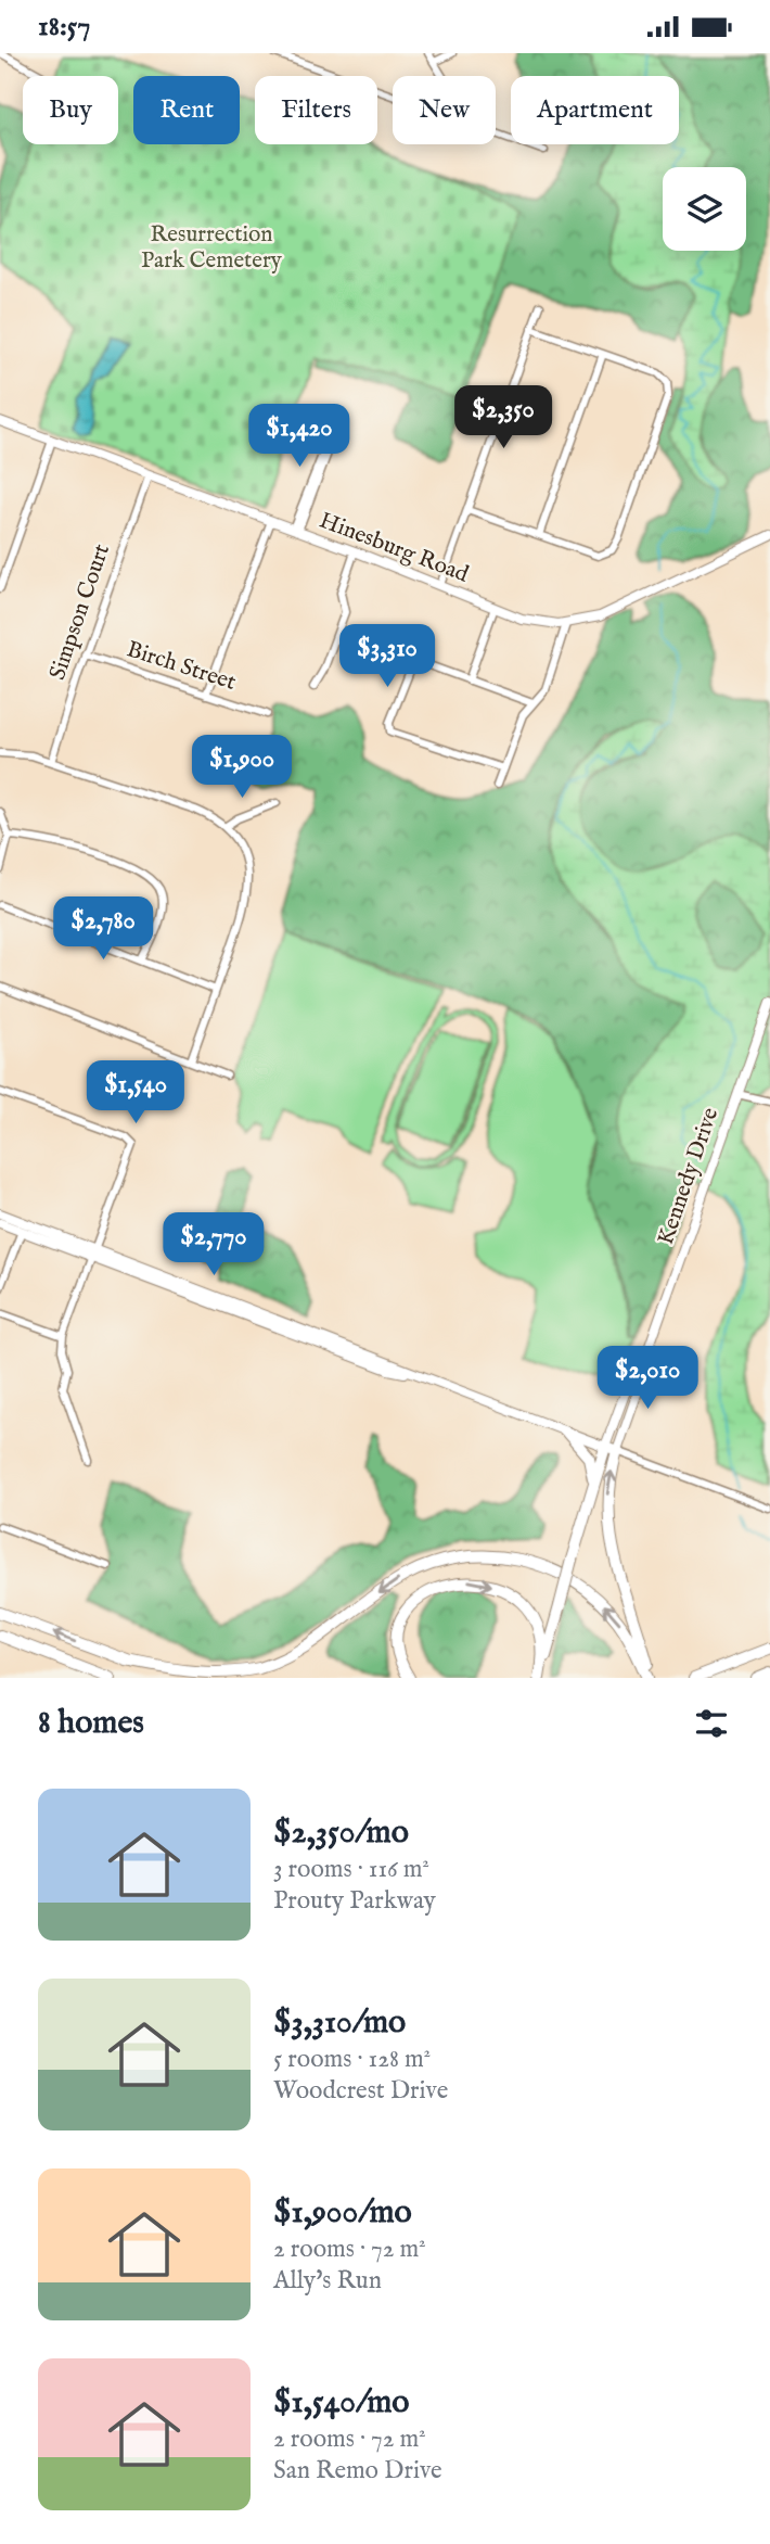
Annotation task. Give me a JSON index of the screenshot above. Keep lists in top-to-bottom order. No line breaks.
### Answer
{"streets":{"main road":["Hinesburg Road","Kennedy Drive"],"street":["Simpson Court","Birch Street"]},"crossings":[["Hinesburg Road","Simpson Court"],["Simpson Court","Birch Street"]],"parks":["Resurrection Park Cemetery"],"page":{"status":"18:57","chip":["Buy","Rent","Filters","New","Apartment"],"price":["$2,350","$1,420","$3,310","$1,900","$2,780","$1,540","$2,770","$2,010"],"heading":"8 homes","list":[{"name":"$2,350/mo","note":"3 rooms · 116 m² · Prouty Parkway"},{"name":"$3,310/mo","note":"5 rooms · 128 m² · Woodcrest Drive"},{"name":"$1,900/mo","note":"2 rooms · 72 m² · Ally's Run"},{"name":"$1,540/mo","note":"2 rooms · 72 m² · San Remo Drive"}]}}
